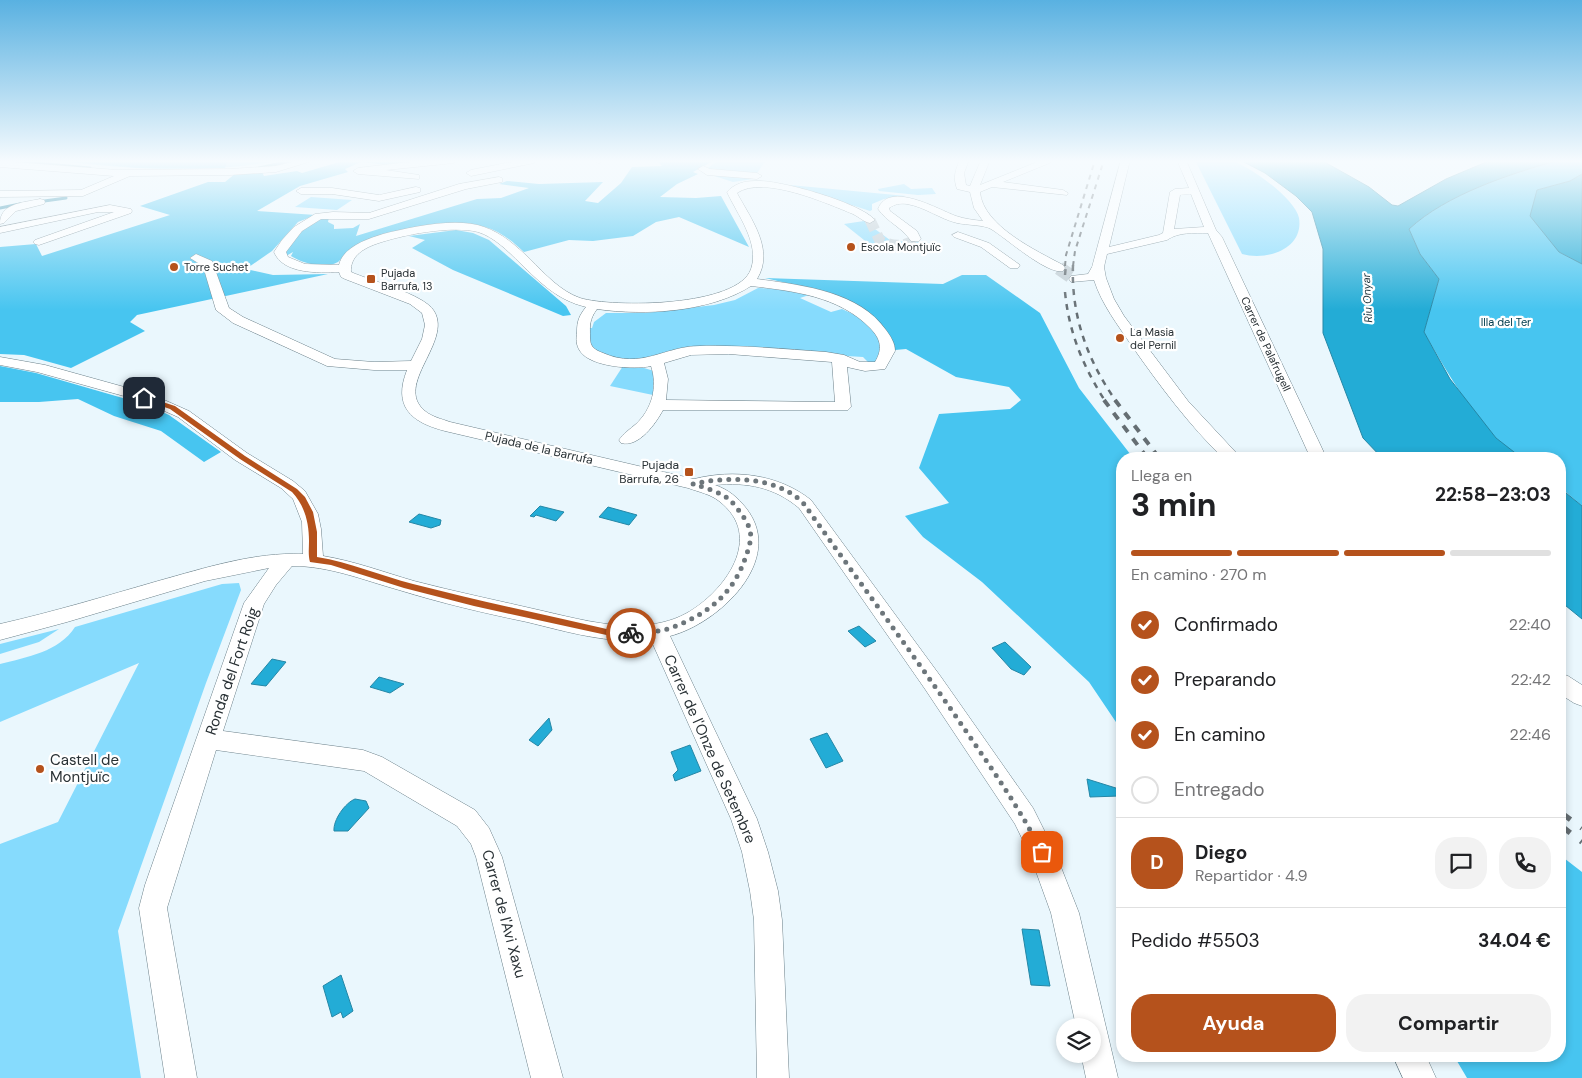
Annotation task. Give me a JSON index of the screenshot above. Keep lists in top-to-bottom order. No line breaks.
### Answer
{"streets":{"street":["Carrer de Palafrugell","Pujada de la Barrufa","Ronda del Fort Roig","Carrer de l'Onze de Setembre","Carrer de l'Avi Xaxu"]},"crossings":[["Pujada de la Barrufa","Ronda del Fort Roig"],["Pujada de la Barrufa","Carrer de l'Onze de Setembre"],["Ronda del Fort Roig","Carrer de l'Avi Xaxu"]],"water":["Riu Onyar"],"parks":["Illa del Ter"],"places":{"other":["Escola Montjuïc","Torre Suchet","La Masia del Pernil","Castell de Montjuïc"],"transit":["Pujada Barrufa, 13","Pujada Barrufa, 26"]},"page":{"heading":["3 min","Llega en","22:58–23:03"],"panel":["Diego","Repartidor · 4.9","Pedido #5503","34.04 €"],"bar":"En camino · 270 m","list":[["Confirmado","22:40"],["Preparando","22:42"],["En camino","22:46"],"Entregado"],"round":"D","buttons":["Ayuda","Compartir"]}}
